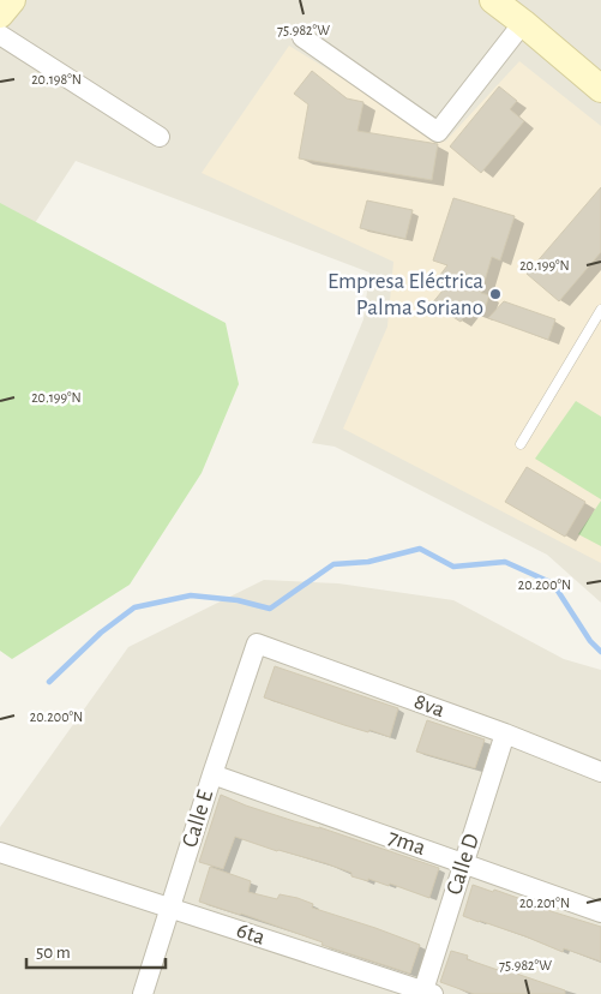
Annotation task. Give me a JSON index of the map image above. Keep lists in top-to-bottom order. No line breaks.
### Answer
{"streets":{"street":["8va","Calle E","7ma","Calle D","6ta"]},"crossings":[["8va","Calle E"],["8va","Calle D"],["Calle E","7ma"],["Calle E","6ta"],["7ma","Calle D"],["Calle D","6ta"]],"places":["Empresa Eléctrica Palma Soriano"],"scale_bar":"50 m","coordinates":["75.982°W","20.198°N","20.199°N","20.200°N","20.201°N"]}
